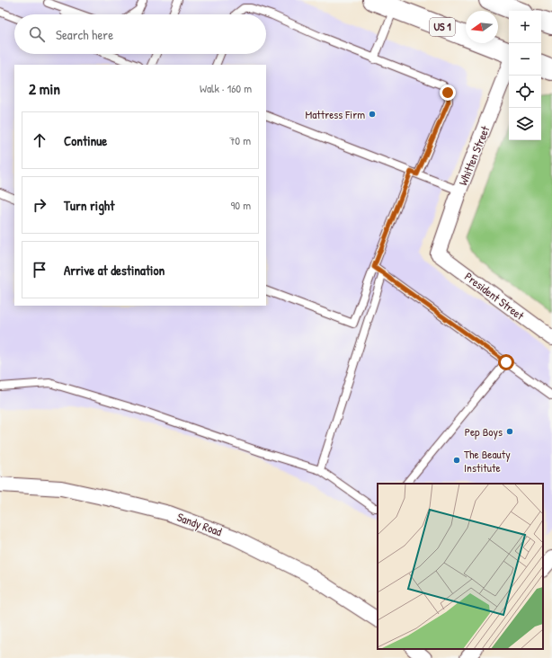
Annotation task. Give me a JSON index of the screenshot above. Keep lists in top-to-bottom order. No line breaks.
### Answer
{"streets":{"highway":["US 1"],"street":["Whitten Street","President Street","Sandy Road"]},"crossings":[["Whitten Street","President Street"]],"places":["Mattress Firm","Pep Boys","The Beauty Institute"],"north":"left","page":{"map_buttons":["+","−"],"search":"Search here","heading":["2 min","Walk · 160 m"],"list":[["Continue","70 m"],["Turn right","90 m"],"Arrive at destination"]}}
